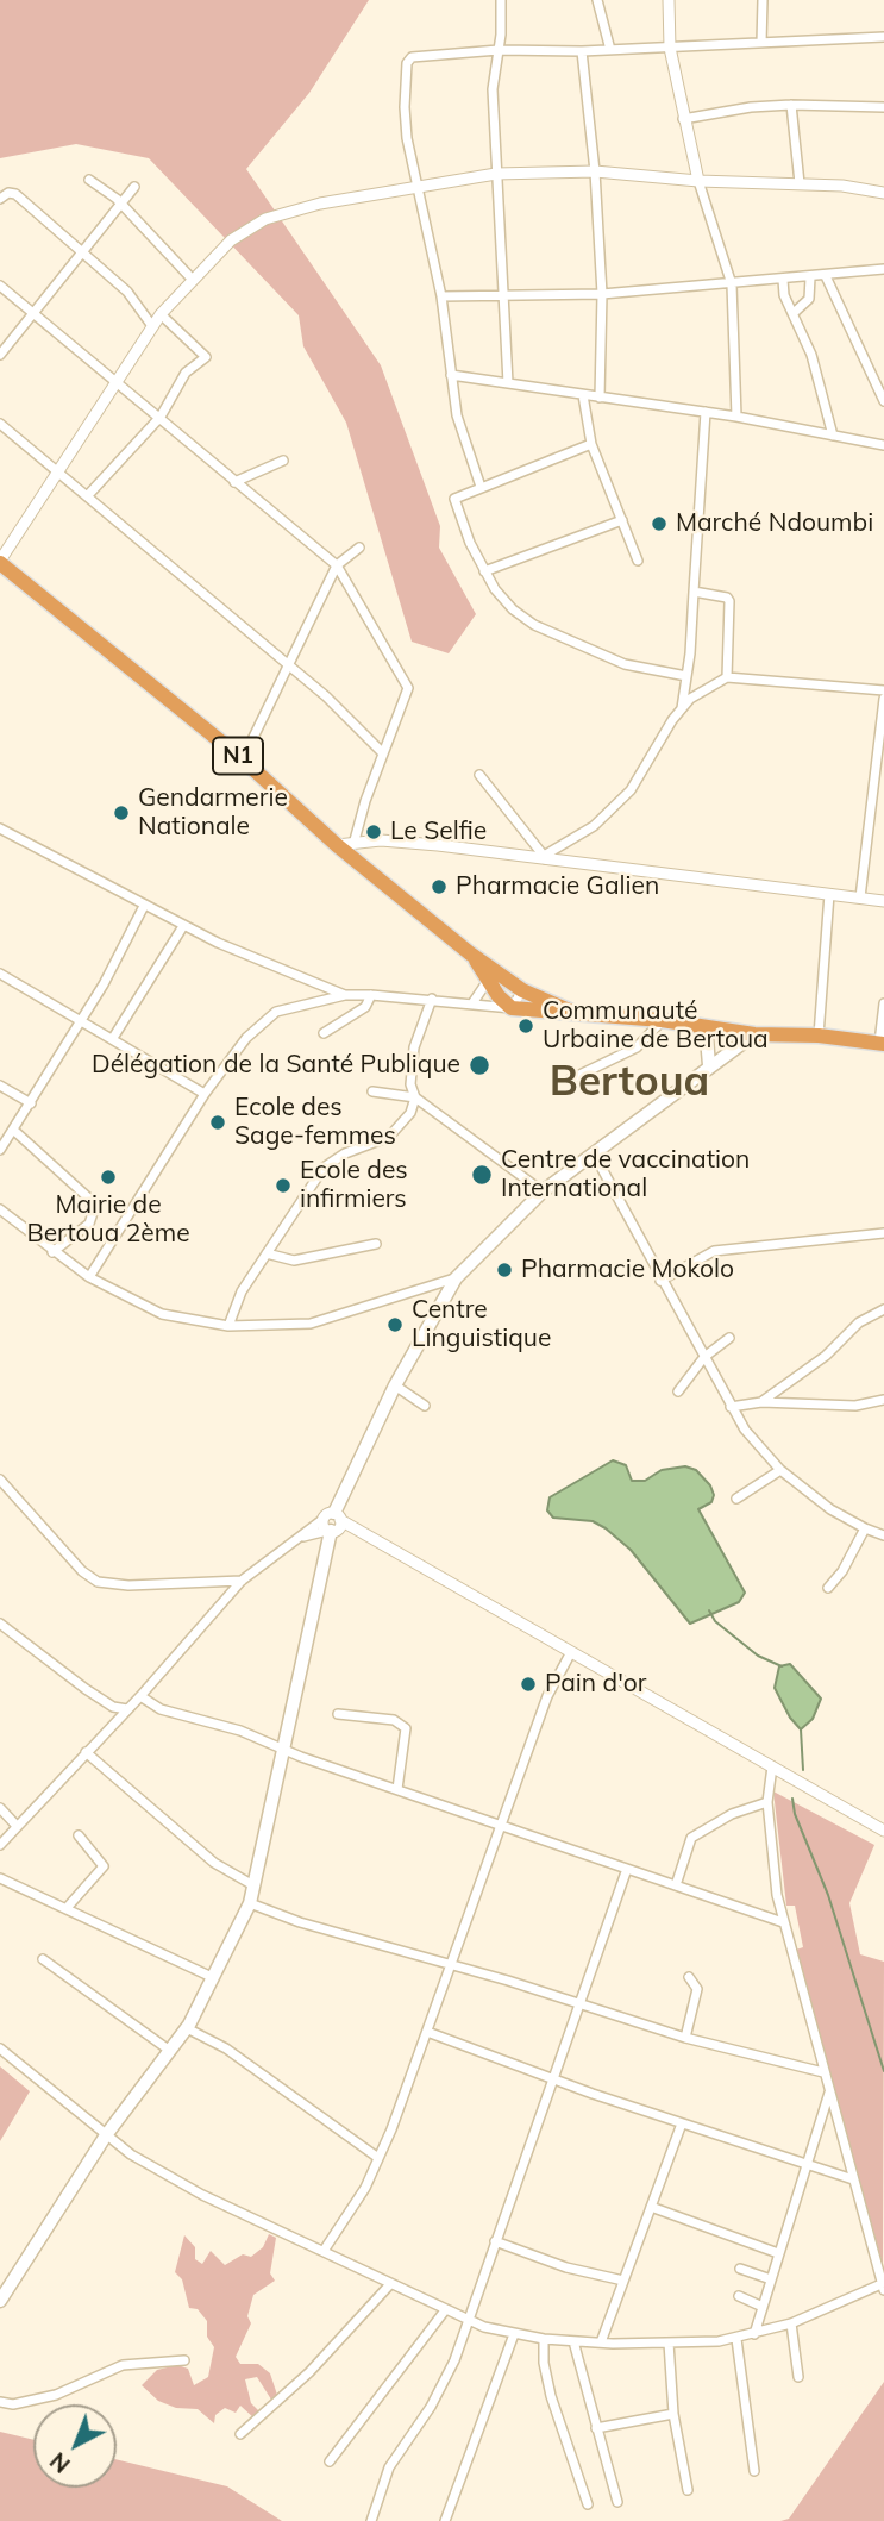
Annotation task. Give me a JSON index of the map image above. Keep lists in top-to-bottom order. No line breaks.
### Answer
{"streets":{"highway":["N1"]},"districts":["Bertoua"],"places":["Marché Ndoumbi","Gendarmerie Nationale","Le Selfie","Pharmacie Galien","Communauté Urbaine de Bertoua","Délégation de la Santé Publique","Ecole des Sage-femmes","Centre de vaccination International","Mairie de Bertoua 2ème","Ecole des infirmiers","Pharmacie Mokolo","Centre Linguistique","Pain d'or"],"north":"bottom left"}
